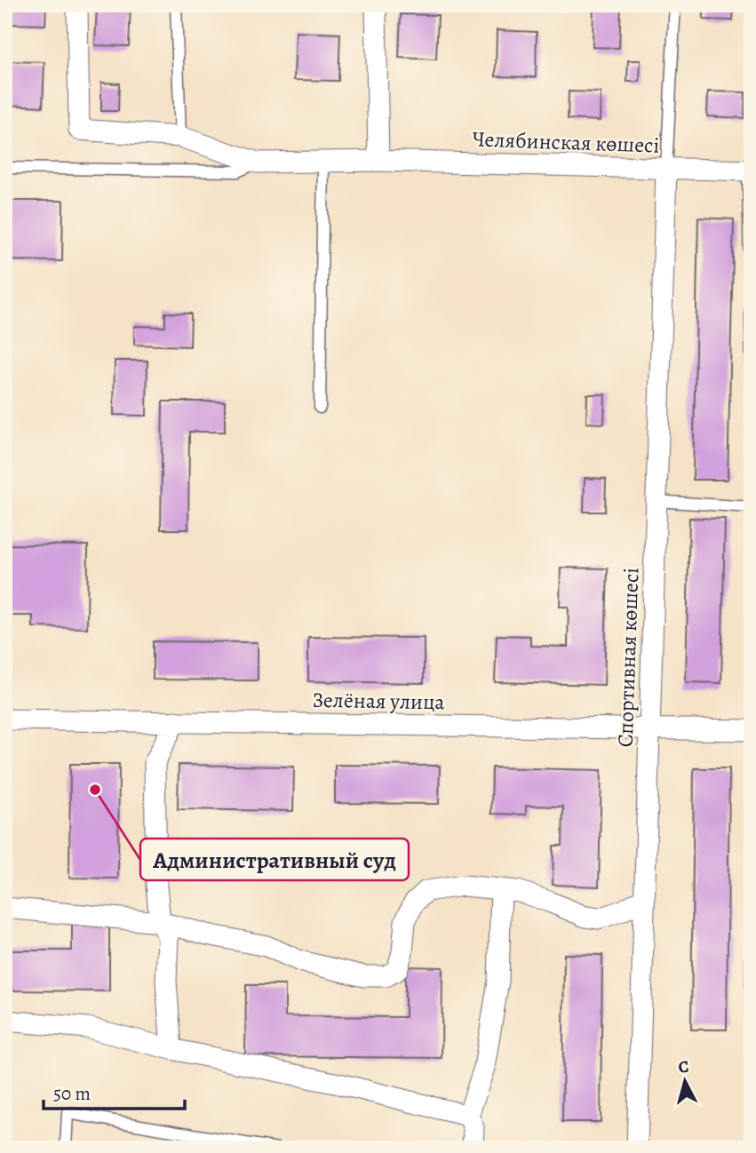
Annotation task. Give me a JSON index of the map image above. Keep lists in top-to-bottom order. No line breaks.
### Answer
{"streets":{"street":["Челябинская көшесі","Спортивная көшесі","Зелёная улица"]},"crossings":[["Челябинская көшесі","Спортивная көшесі"],["Спортивная көшесі","Зелёная улица"]],"places":["Административный суд"],"scale_bar":"50 m","north":"top"}
